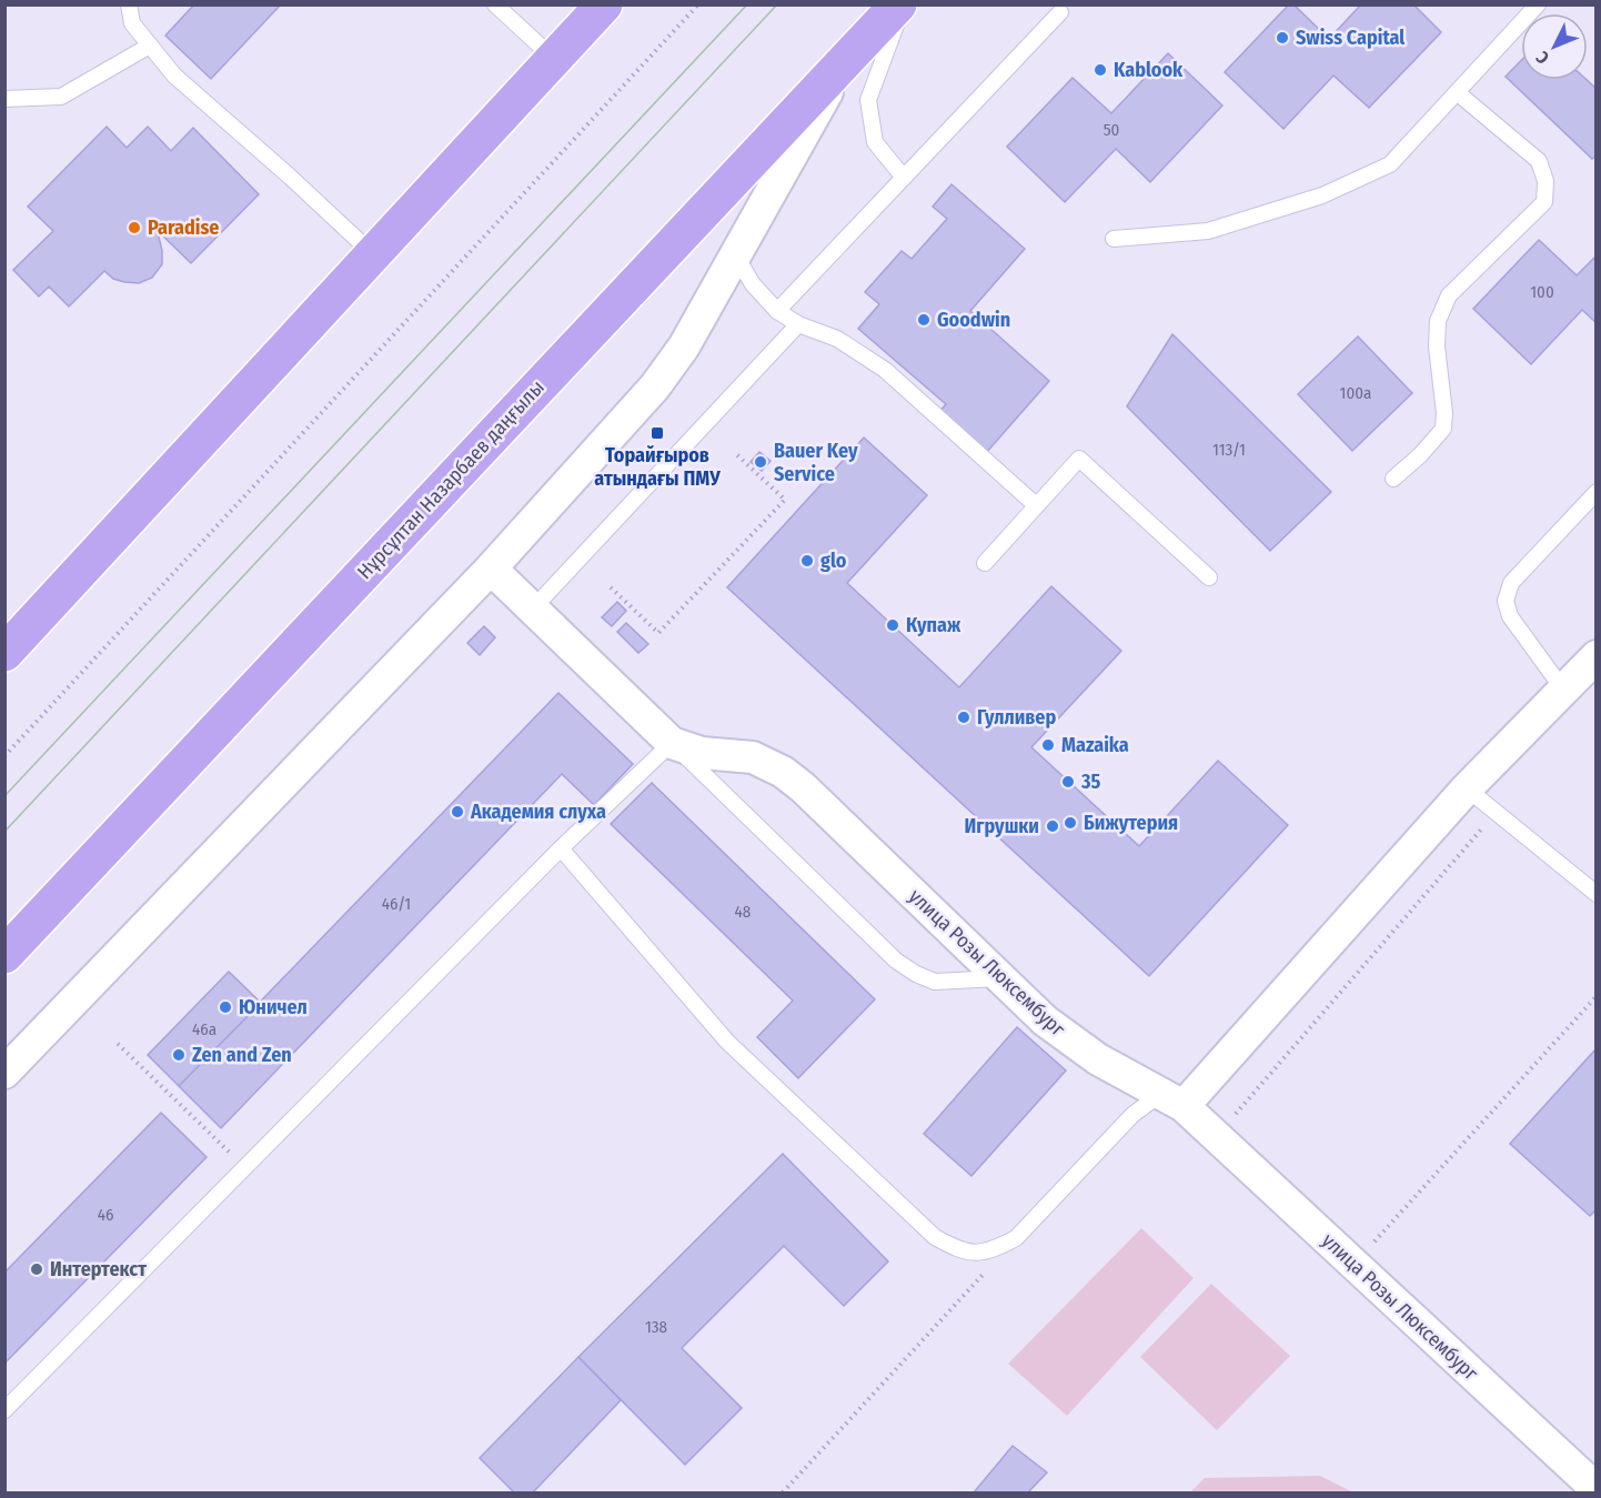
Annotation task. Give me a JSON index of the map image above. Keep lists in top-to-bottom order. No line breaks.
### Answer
{"streets":{"main road":["Нұрсұлтан Назарбаев даңғылы"],"street":["улица Розы Люксембург"]},"places":{"other":["Swiss Capital","Kablook","Paradise","Goodwin","Bauer Key Service","glo","Купаж","Гулливер","Mazaika","35","Академия слуха","Бижутерия","Игрушки","Юничел","Zen and Zen","Интертекст"],"transit":["Торайғыров атындағы ПМУ"]},"house_numbers":["50","100","100а","113/1","46/1","48","46а","46","138"],"north":"bottom left"}
